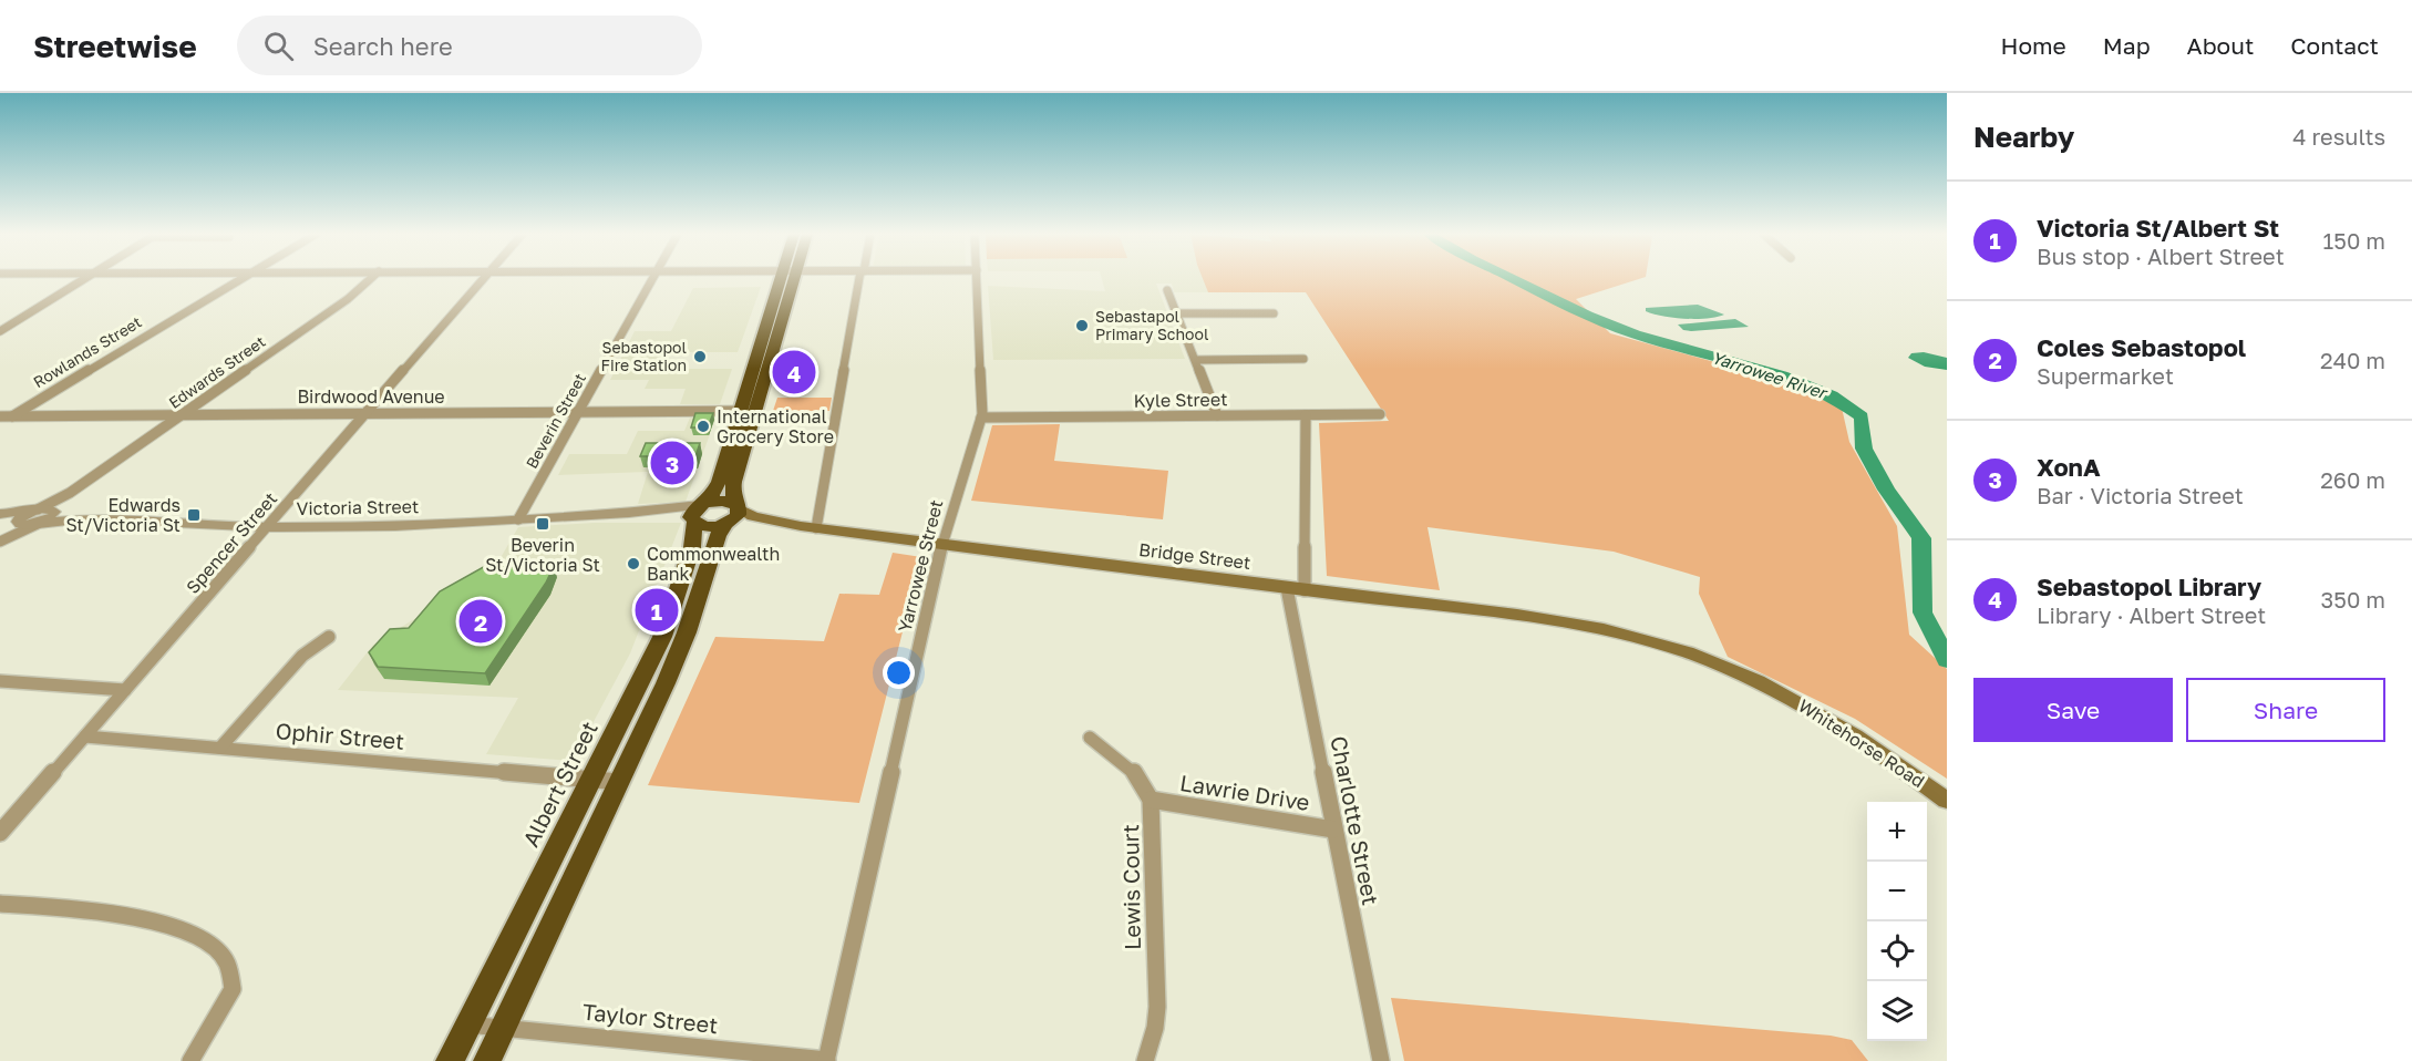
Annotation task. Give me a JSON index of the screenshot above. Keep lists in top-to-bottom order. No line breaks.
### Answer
{"streets":{"highway":["Albert Street"],"main road":["Bridge Street","Whitehorse Road"],"street":["Rowlands Street","Edwards Street","Birdwood Avenue","Kyle Street","Beverin Street","Victoria Street","Spencer Street","Yarrowee Street","Ophir Street","Lawrie Drive","Charlotte Street","Lewis Court","Taylor Street"]},"crossings":[["Rowlands Street","Birdwood Avenue"],["Edwards Street","Birdwood Avenue"],["Edwards Street","Victoria Street"],["Birdwood Avenue","Beverin Street"],["Birdwood Avenue","Spencer Street"],["Birdwood Avenue","Albert Street"],["Kyle Street","Yarrowee Street"],["Beverin Street","Victoria Street"],["Victoria Street","Spencer Street"],["Victoria Street","Albert Street"],["Spencer Street","Ophir Street"],["Bridge Street","Yarrowee Street"],["Bridge Street","Whitehorse Road"],["Bridge Street","Albert Street"],["Bridge Street","Charlotte Street"],["Yarrowee Street","Taylor Street"],["Ophir Street","Albert Street"],["Albert Street","Taylor Street"],["Lawrie Drive","Charlotte Street"],["Lawrie Drive","Lewis Court"]],"water":["Yarrowee River"],"places":{"other":["Sebastapol Primary School","Sebastopol Fire Station","International Grocery Store","Commonwealth Bank"],"transit":["Edwards St/Victoria St","Beverin St/Victoria St"]},"page":{"header":"Streetwise","search":"Search here","nav":["Home","Map","About","Contact"],"heading":["Nearby","4 results"],"list":[{"mark":"1","name":"Victoria St/Albert St","note":"Bus stop · Albert Street","value":"150 m"},{"mark":"2","name":"Coles Sebastopol","note":"Supermarket","value":"240 m"},{"mark":"3","name":"XonA","note":"Bar · Victoria Street","value":"260 m"},{"mark":"4","name":"Sebastopol Library","note":"Library · Albert Street","value":"350 m"}],"pins":["4","3","1","2"],"buttons":["Save","Share"],"map_buttons":["+","−"]}}
